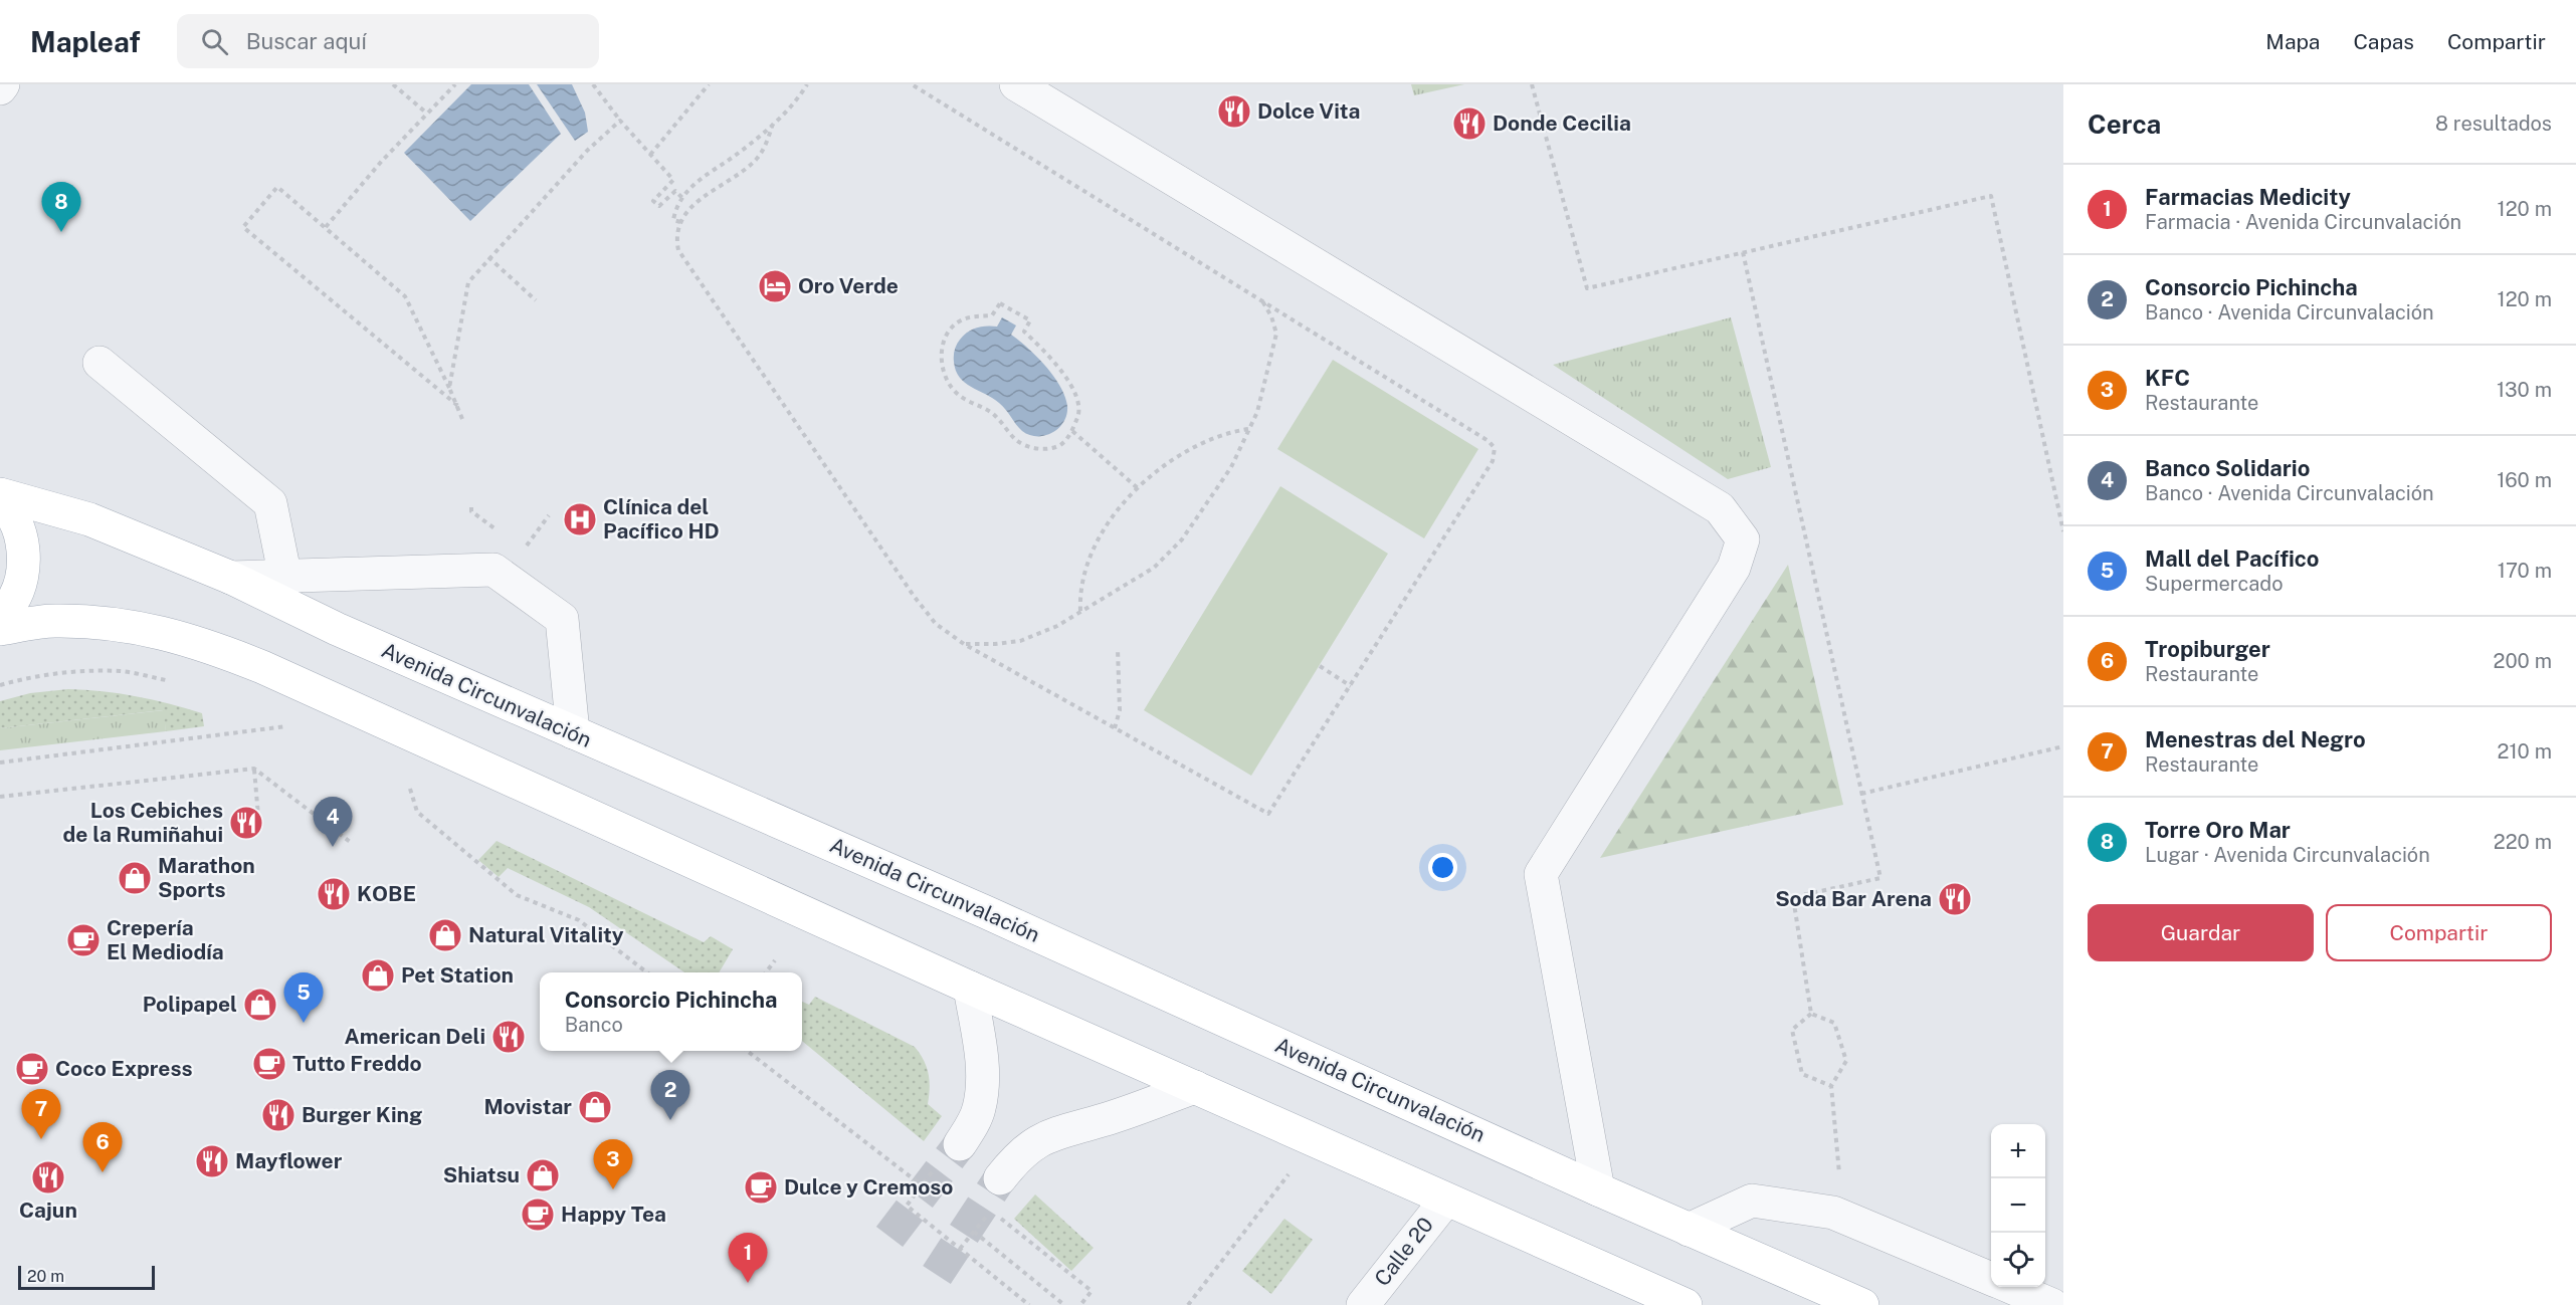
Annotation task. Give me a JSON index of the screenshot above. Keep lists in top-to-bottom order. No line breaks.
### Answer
{"streets":{"main road":["Avenida Circunvalación"],"street":["Calle 20"]},"places":{"restaurant":["Dolce Vita","Donde Cecilia","Los Cebiches de la Rumiñahui","KOBE","Soda Bar Arena","American Deli","Burger King","Mayflower","Cajun"],"hotel":["Oro Verde"],"hospital":["Clínica del Pacífico HD"],"shop":["Marathon Sports","Natural Vitality","Pet Station","Polipapel","Movistar","Shiatsu"],"cafe":["Crepería El Mediodía","Tutto Freddo","Coco Express","Dulce y Cremoso","Happy Tea"]},"scale_bar":"20 m","page":{"header":"Mapleaf","search":"Buscar aquí","nav":["Mapa","Capas","Compartir"],"heading":["Cerca","8 resultados"],"list":[{"mark":"1","name":"Farmacias Medicity","note":"Farmacia · Avenida Circunvalación","value":"120 m"},{"mark":"2","name":"Consorcio Pichincha","note":"Banco · Avenida Circunvalación","value":"120 m"},{"mark":"3","name":"KFC","note":"Restaurante","value":"130 m"},{"mark":"4","name":"Banco Solidario","note":"Banco · Avenida Circunvalación","value":"160 m"},{"mark":"5","name":"Mall del Pacífico","note":"Supermercado","value":"170 m"},{"mark":"6","name":"Tropiburger","note":"Restaurante","value":"200 m"},{"mark":"7","name":"Menestras del Negro","note":"Restaurante","value":"210 m"},{"mark":"8","name":"Torre Oro Mar","note":"Lugar · Avenida Circunvalación","value":"220 m"}],"pins":["8","4","5","2","7","6","3","1"],"buttons":["Guardar","Compartir"],"popup":["Consorcio Pichincha","Banco"],"map_buttons":["+","−"],"scale":"20 m"}}
